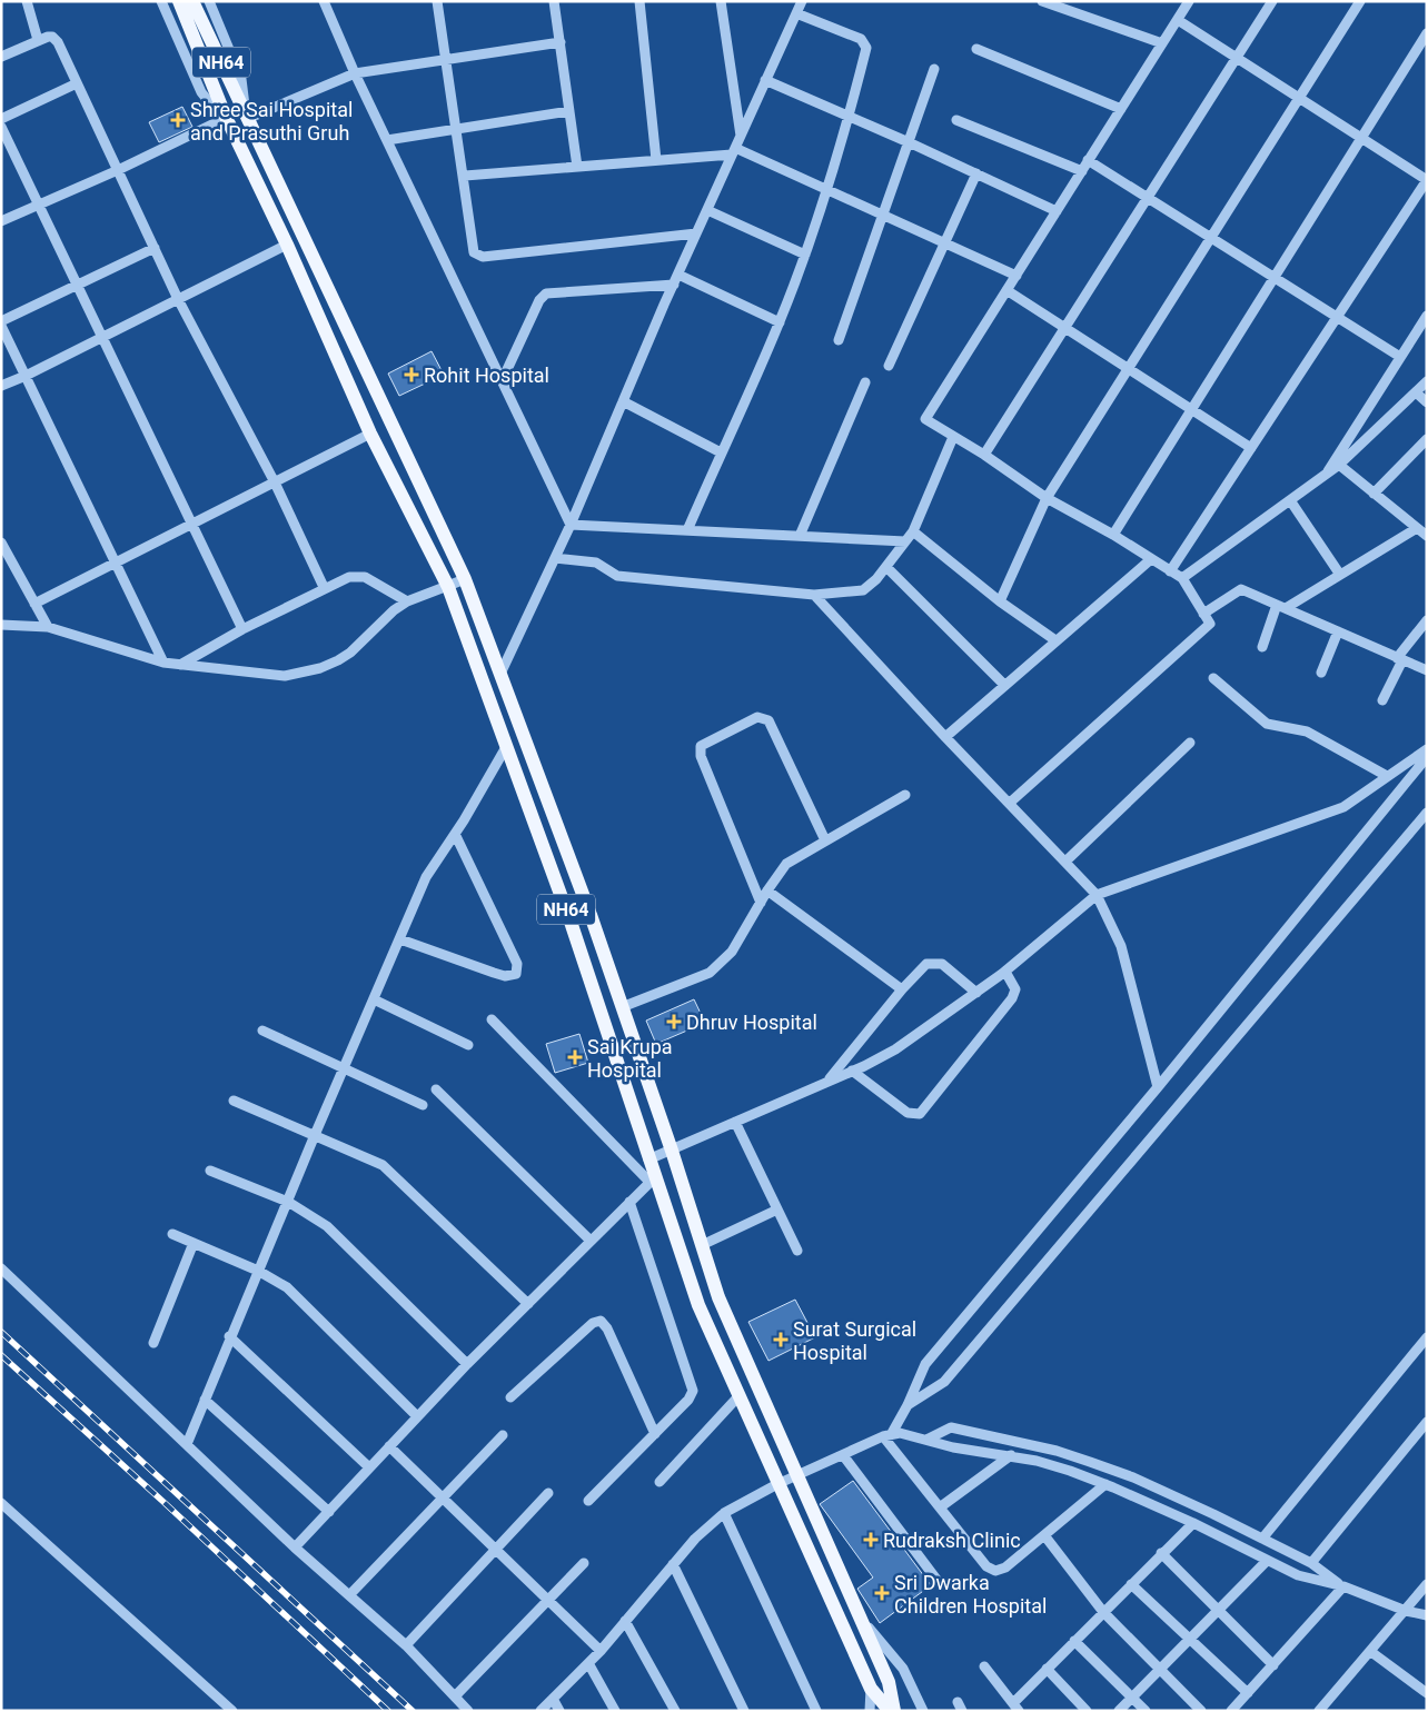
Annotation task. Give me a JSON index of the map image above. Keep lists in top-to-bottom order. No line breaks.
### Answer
{"streets":{"main road":["NH64"]},"places":{"health":["Shree Sai Hospital and Prasuthi Gruh","Rohit Hospital","Dhruv Hospital","Sai Krupa Hospital","Surat Surgical Hospital","Rudraksh Clinic","Sri Dwarka Children Hospital"]}}
